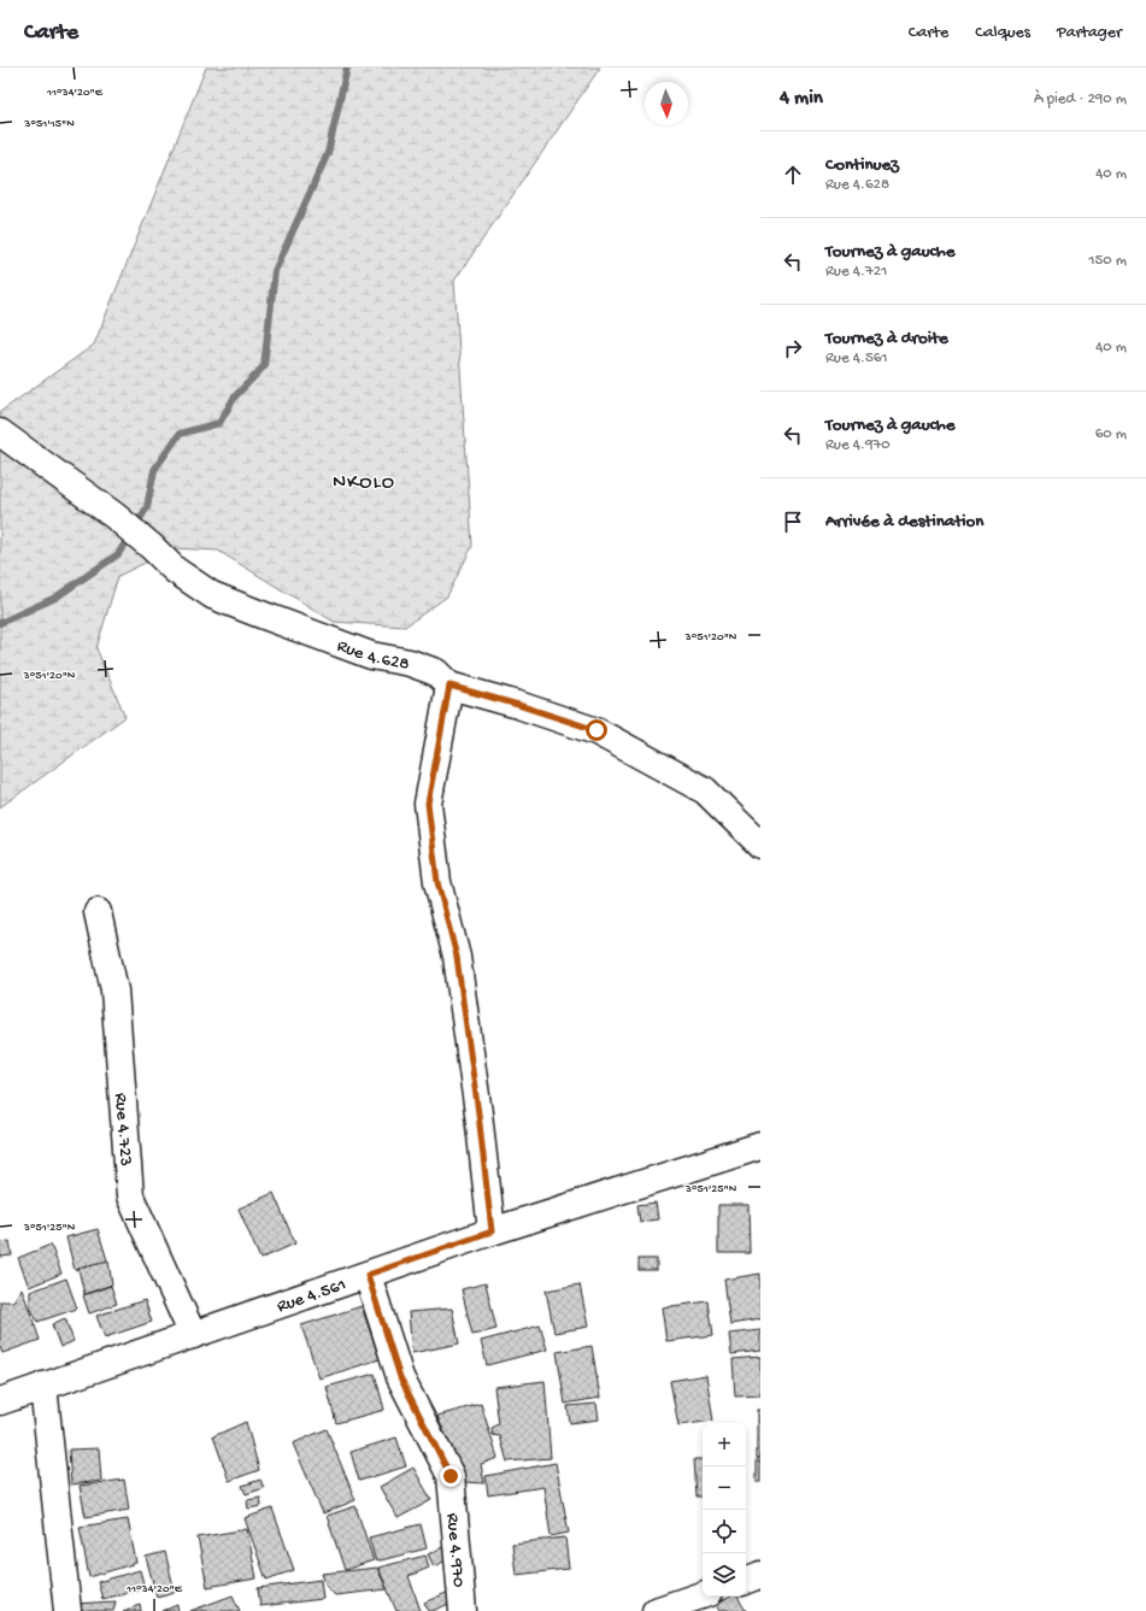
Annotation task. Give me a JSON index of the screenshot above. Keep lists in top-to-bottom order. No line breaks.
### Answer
{"streets":{"street":["Rue 4.628","Rue 4.723","Rue 4.561","Rue 4.970"]},"crossings":[["Rue 4.723","Rue 4.561"],["Rue 4.561","Rue 4.970"]],"districts":["NKOLO"],"north":"bottom","page":{"header":"Carte","nav":["Carte","Calques","Partager"],"heading":["4 min","À pied · 290 m"],"list":[["Continuez","Rue 4.628","40 m"],["Tournez à gauche","Rue 4.721","150 m"],["Tournez à droite","Rue 4.561","40 m"],["Tournez à gauche","Rue 4.970","60 m"],"Arrivée à destination"],"map_buttons":["+","−"]},"coordinates":["11°34'20\"E","3°51'15\"N","3°51'20\"N","3°51'25\"N"]}
